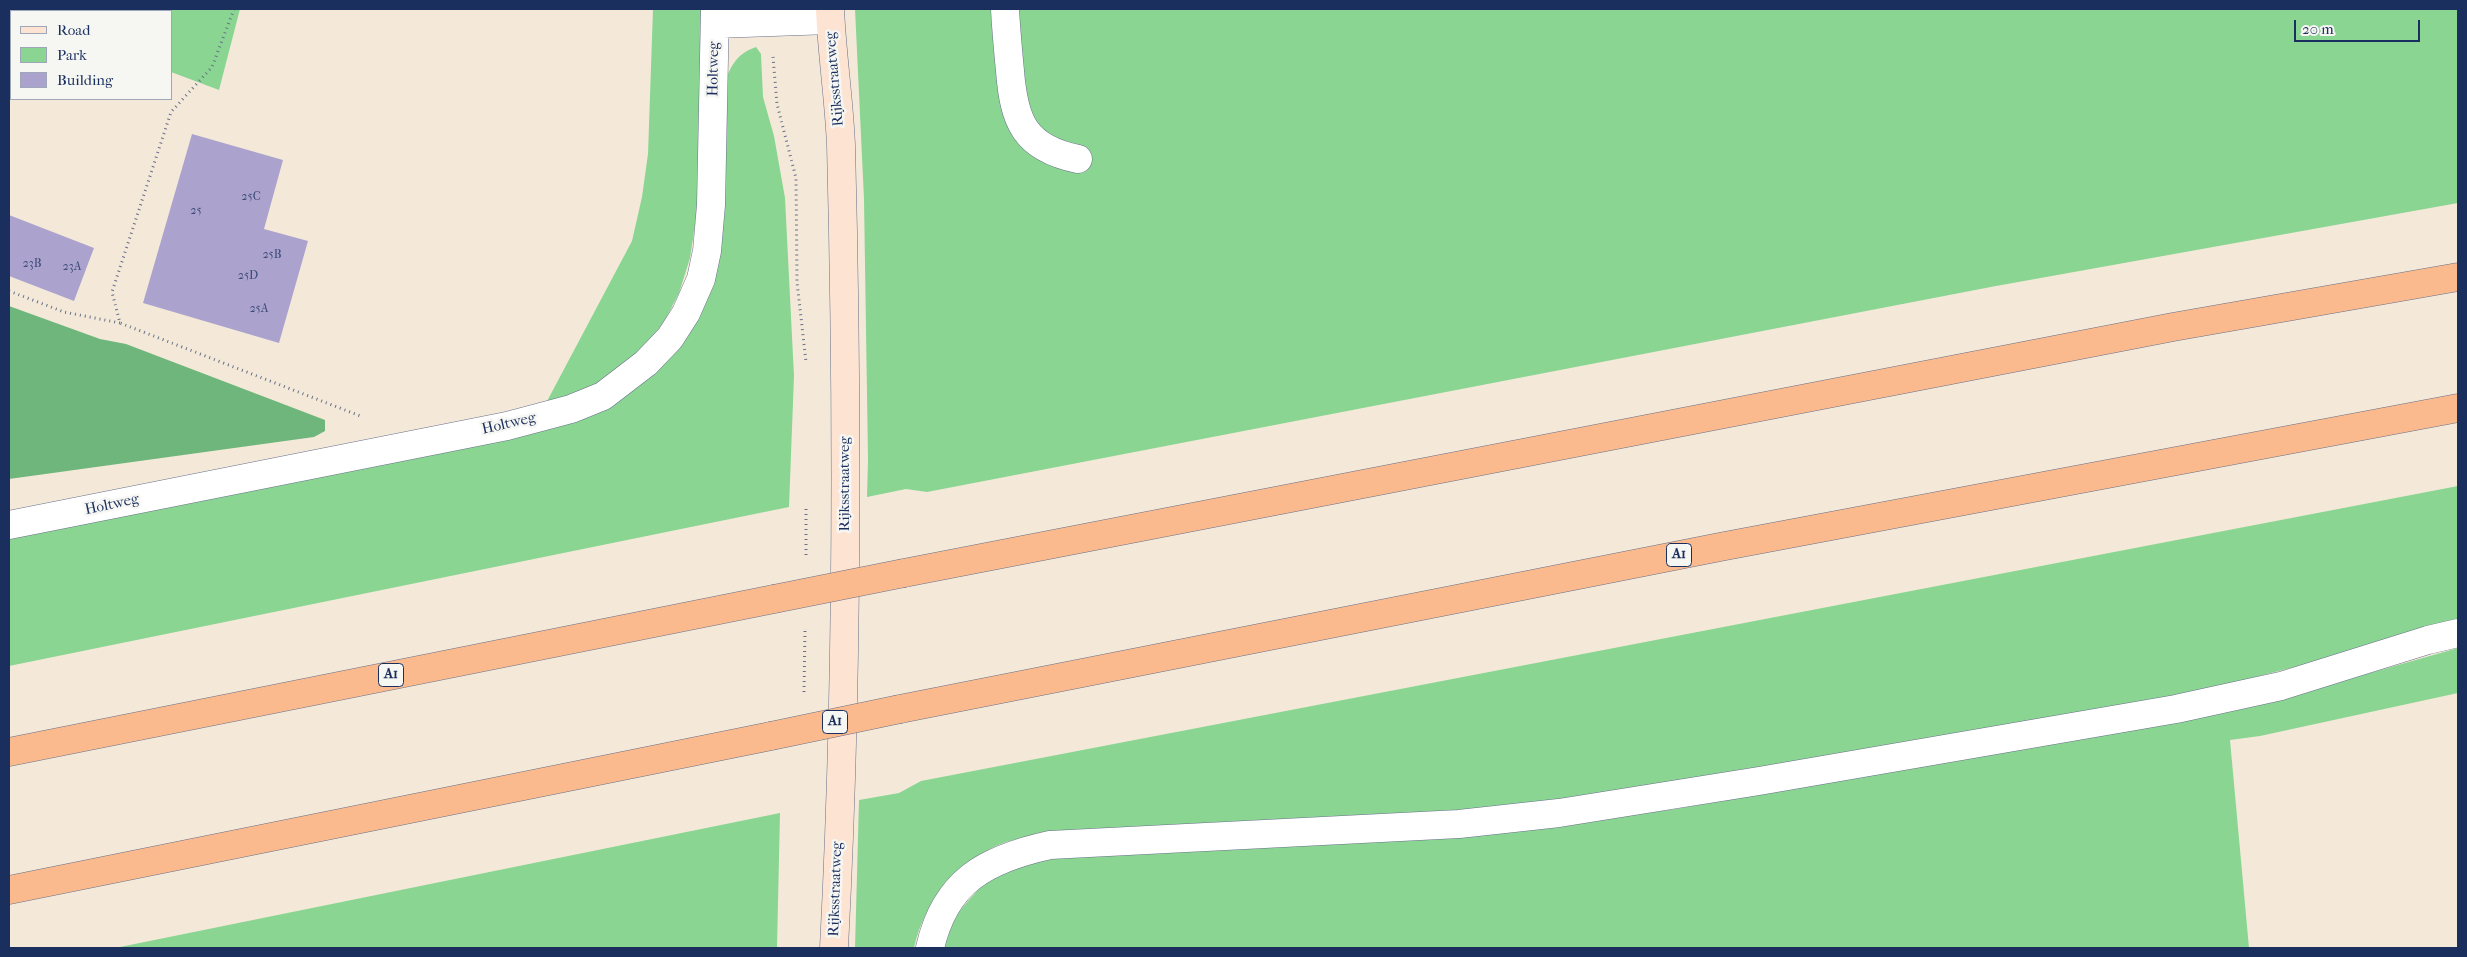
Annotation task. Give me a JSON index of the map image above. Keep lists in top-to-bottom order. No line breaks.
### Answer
{"streets":{"highway":["A1"],"main road":["Rijksstraatweg"],"street":["Holtweg"]},"crossings":[["Holtweg","Rijksstraatweg"]],"house_numbers":["25C","25","25B","23B","23A","25D","25A"],"legend":["Road","Park","Building"],"scale_bar":"20 m"}
